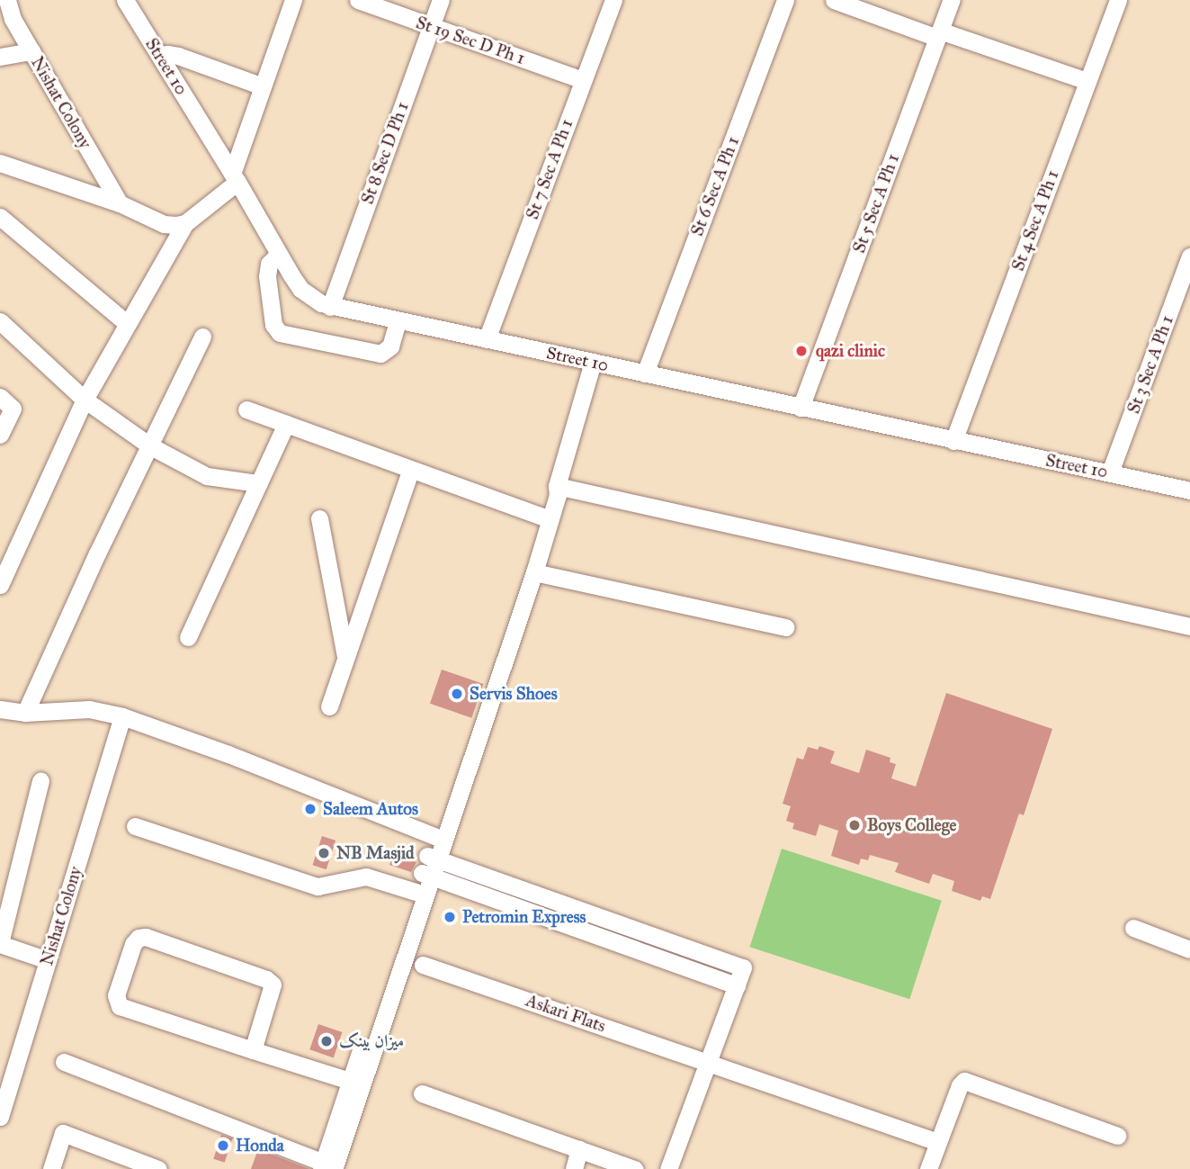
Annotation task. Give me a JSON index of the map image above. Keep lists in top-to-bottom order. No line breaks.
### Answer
{"streets":{"street":["St 19 Sec D Ph 1","Street 10","Nishat Colony","St 8 Sec D Ph 1","St 7 Sec A Ph 1","St 6 Sec A Ph 1","St 5 Sec A Ph 1","St 4 Sec A Ph 1","St 3 Sec A Ph 1","Askari Flats"]},"crossings":[["St 19 Sec D Ph 1","St 8 Sec D Ph 1"],["St 19 Sec D Ph 1","St 7 Sec A Ph 1"],["Street 10","St 8 Sec D Ph 1"],["Street 10","St 7 Sec A Ph 1"],["Street 10","St 6 Sec A Ph 1"],["Street 10","St 5 Sec A Ph 1"],["Street 10","St 4 Sec A Ph 1"],["Street 10","St 3 Sec A Ph 1"]],"places":["qazi clinic","Servis Shoes","Saleem Autos","Boys College","NB Masjid","Petromin Express","میزان بینک","Honda"]}
